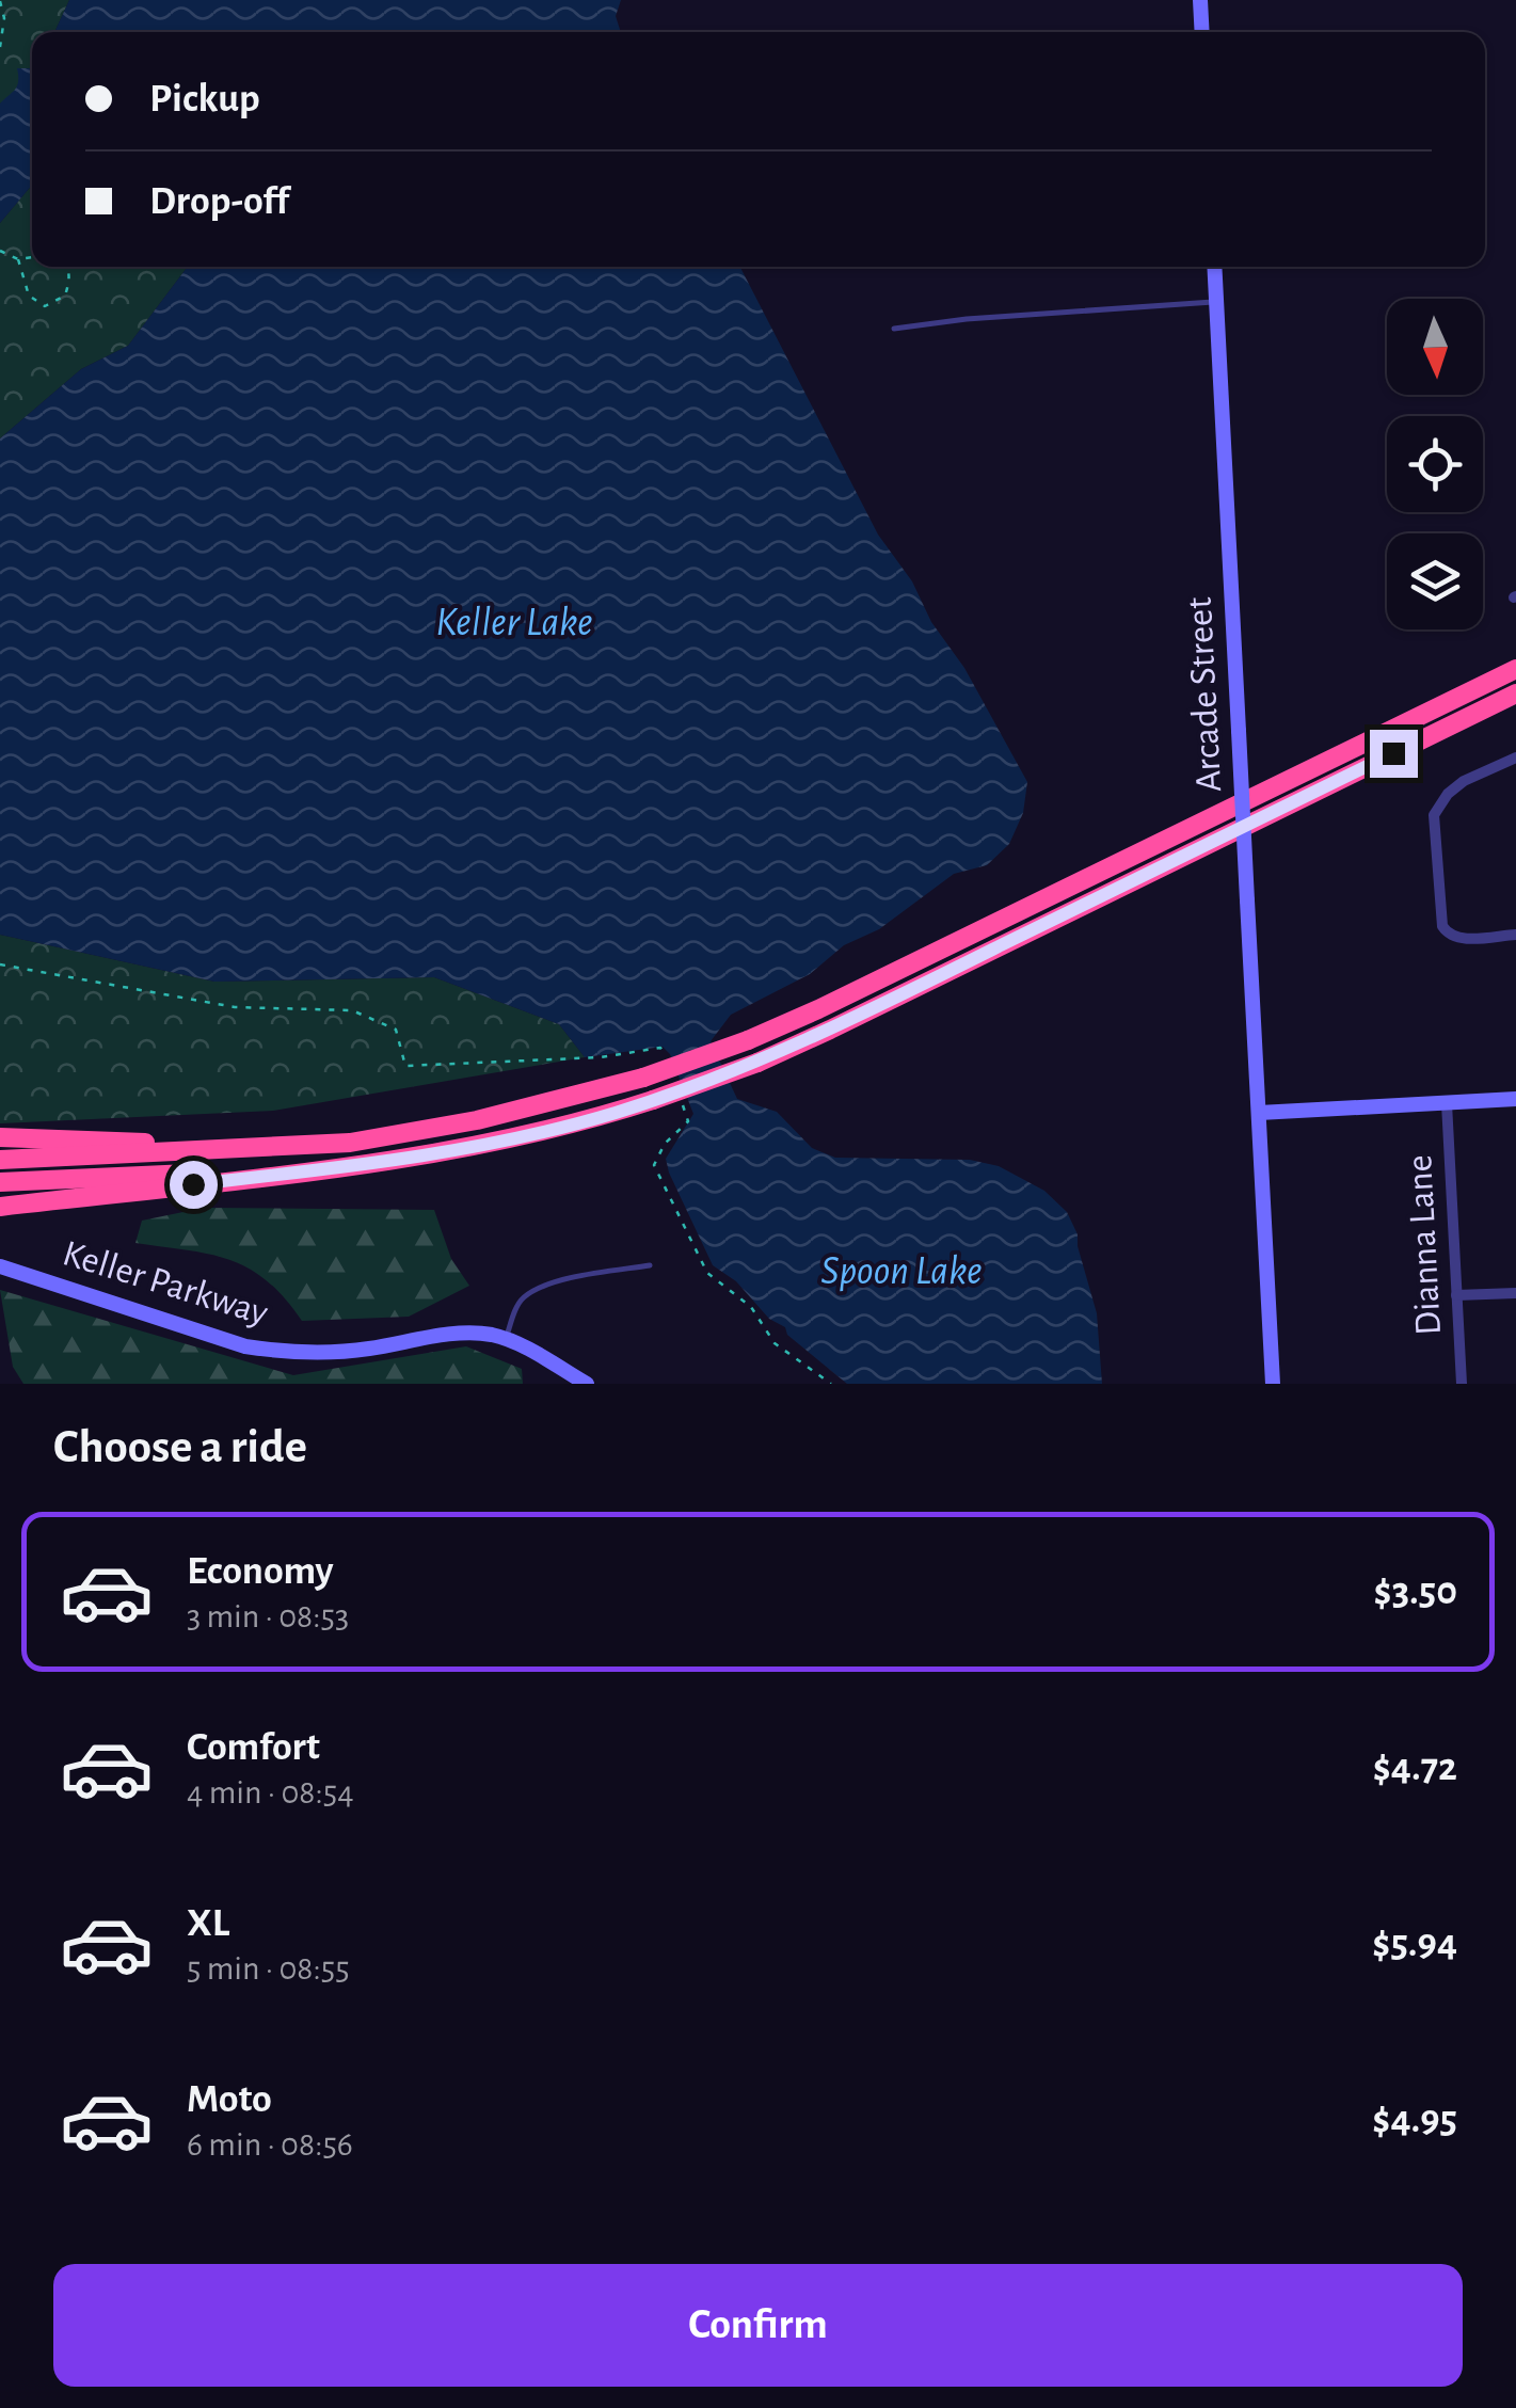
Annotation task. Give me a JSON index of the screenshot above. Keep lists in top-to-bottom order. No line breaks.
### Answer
{"streets":{"street":["Arcade Street","Dianna Lane","Keller Parkway"]},"water":["Keller Lake","Spoon Lake"],"north":"bottom","page":{"banner":["Pickup","Drop-off"],"heading":"Choose a ride","list":[{"name":"Economy","note":"3 min · 08:53","value":"$3.50"},{"name":"Comfort","note":"4 min · 08:54","value":"$4.72"},{"name":"XL","note":"5 min · 08:55","value":"$5.94"},{"name":"Moto","note":"6 min · 08:56","value":"$4.95"}],"buttons":"Confirm"}}
